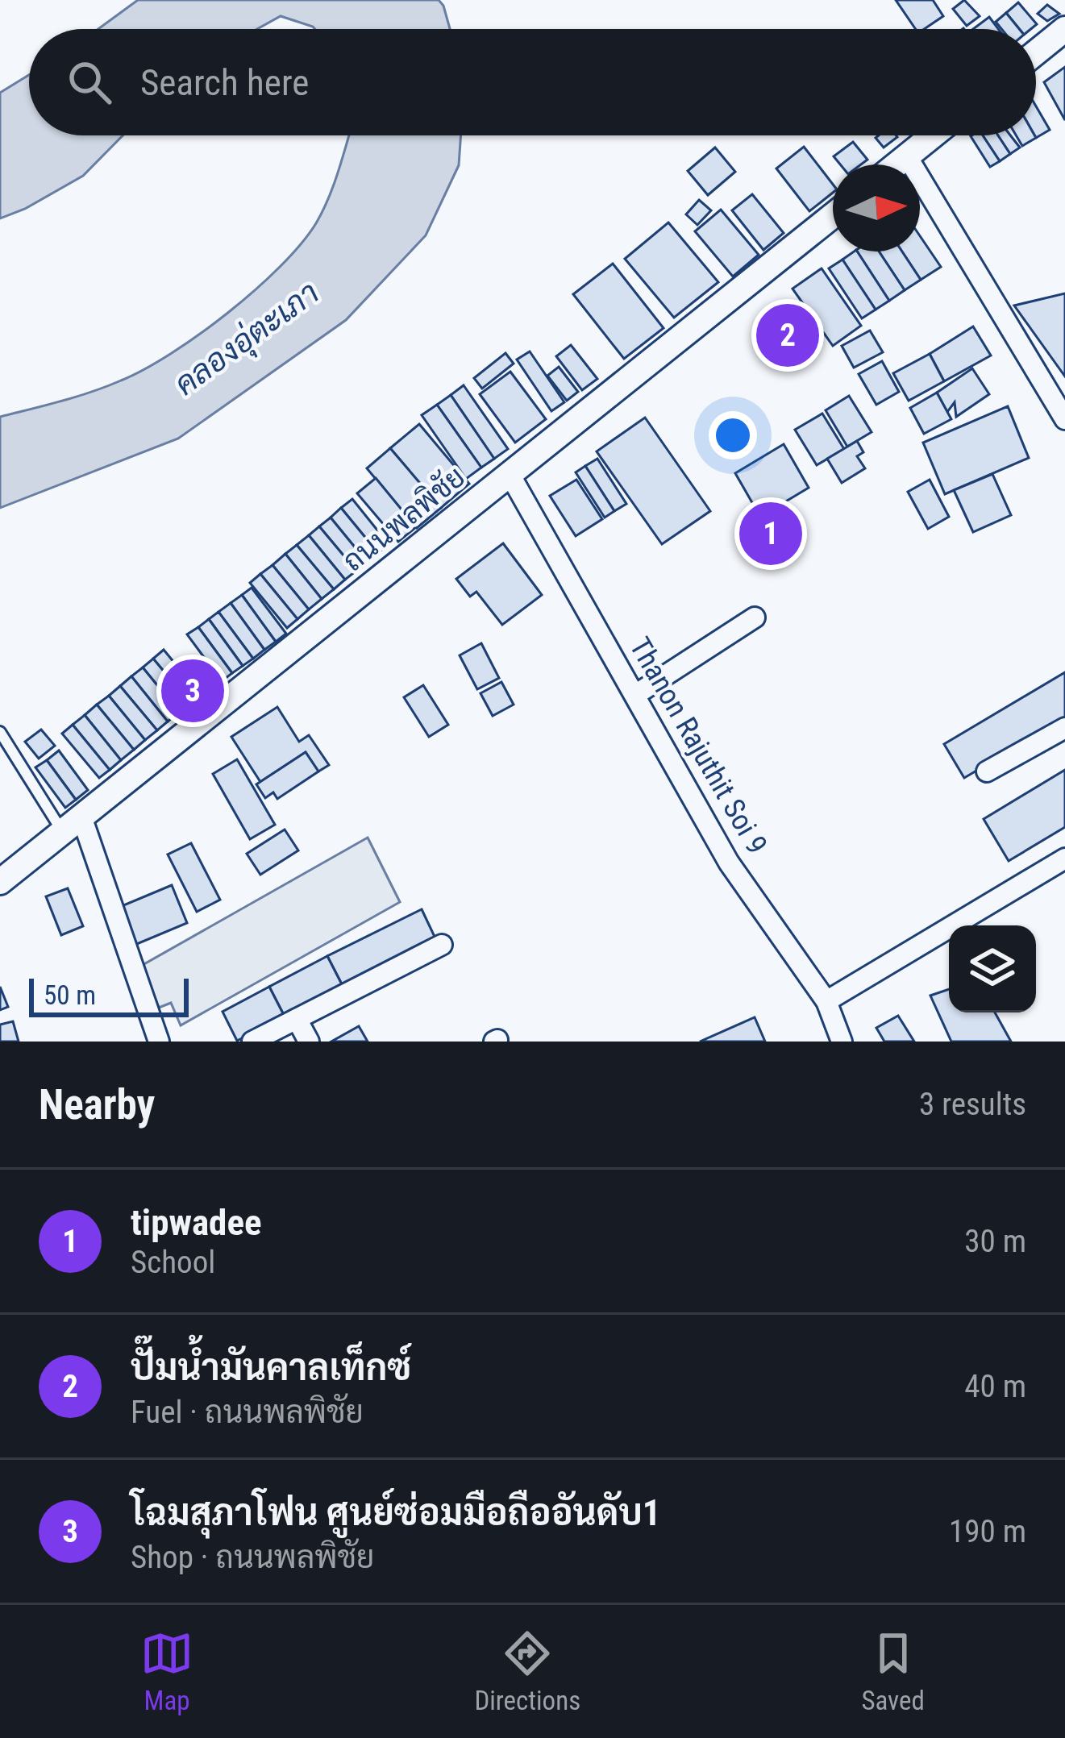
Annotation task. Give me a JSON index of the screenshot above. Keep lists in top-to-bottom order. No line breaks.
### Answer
{"streets":{"street":["ถนนพลพิชัย","Thanon Rajuthit Soi 9"]},"crossings":[["ถนนพลพิชัย","Thanon Rajuthit Soi 9"]],"water":["คลองอุ่ตะเภา"],"scale_bar":"50 m","north":"right","page":{"search":"Search here","pins":["2","1","3"],"scale":"50 m","heading":["Nearby","3 results"],"list":[{"mark":"1","name":"tipwadee","note":"School","value":"30 m"},{"mark":"2","name":"ปั๊มน้ำมันคาลเท็กซ์","note":"Fuel · ถนนพลพิชัย","value":"40 m"},{"mark":"3","name":"โฉมสุภาโฟน ศูนย์ซ่อมมือถืออันดับ1","note":"Shop · ถนนพลพิชัย","value":"190 m"}],"nav":["Map","Directions","Saved"]}}
